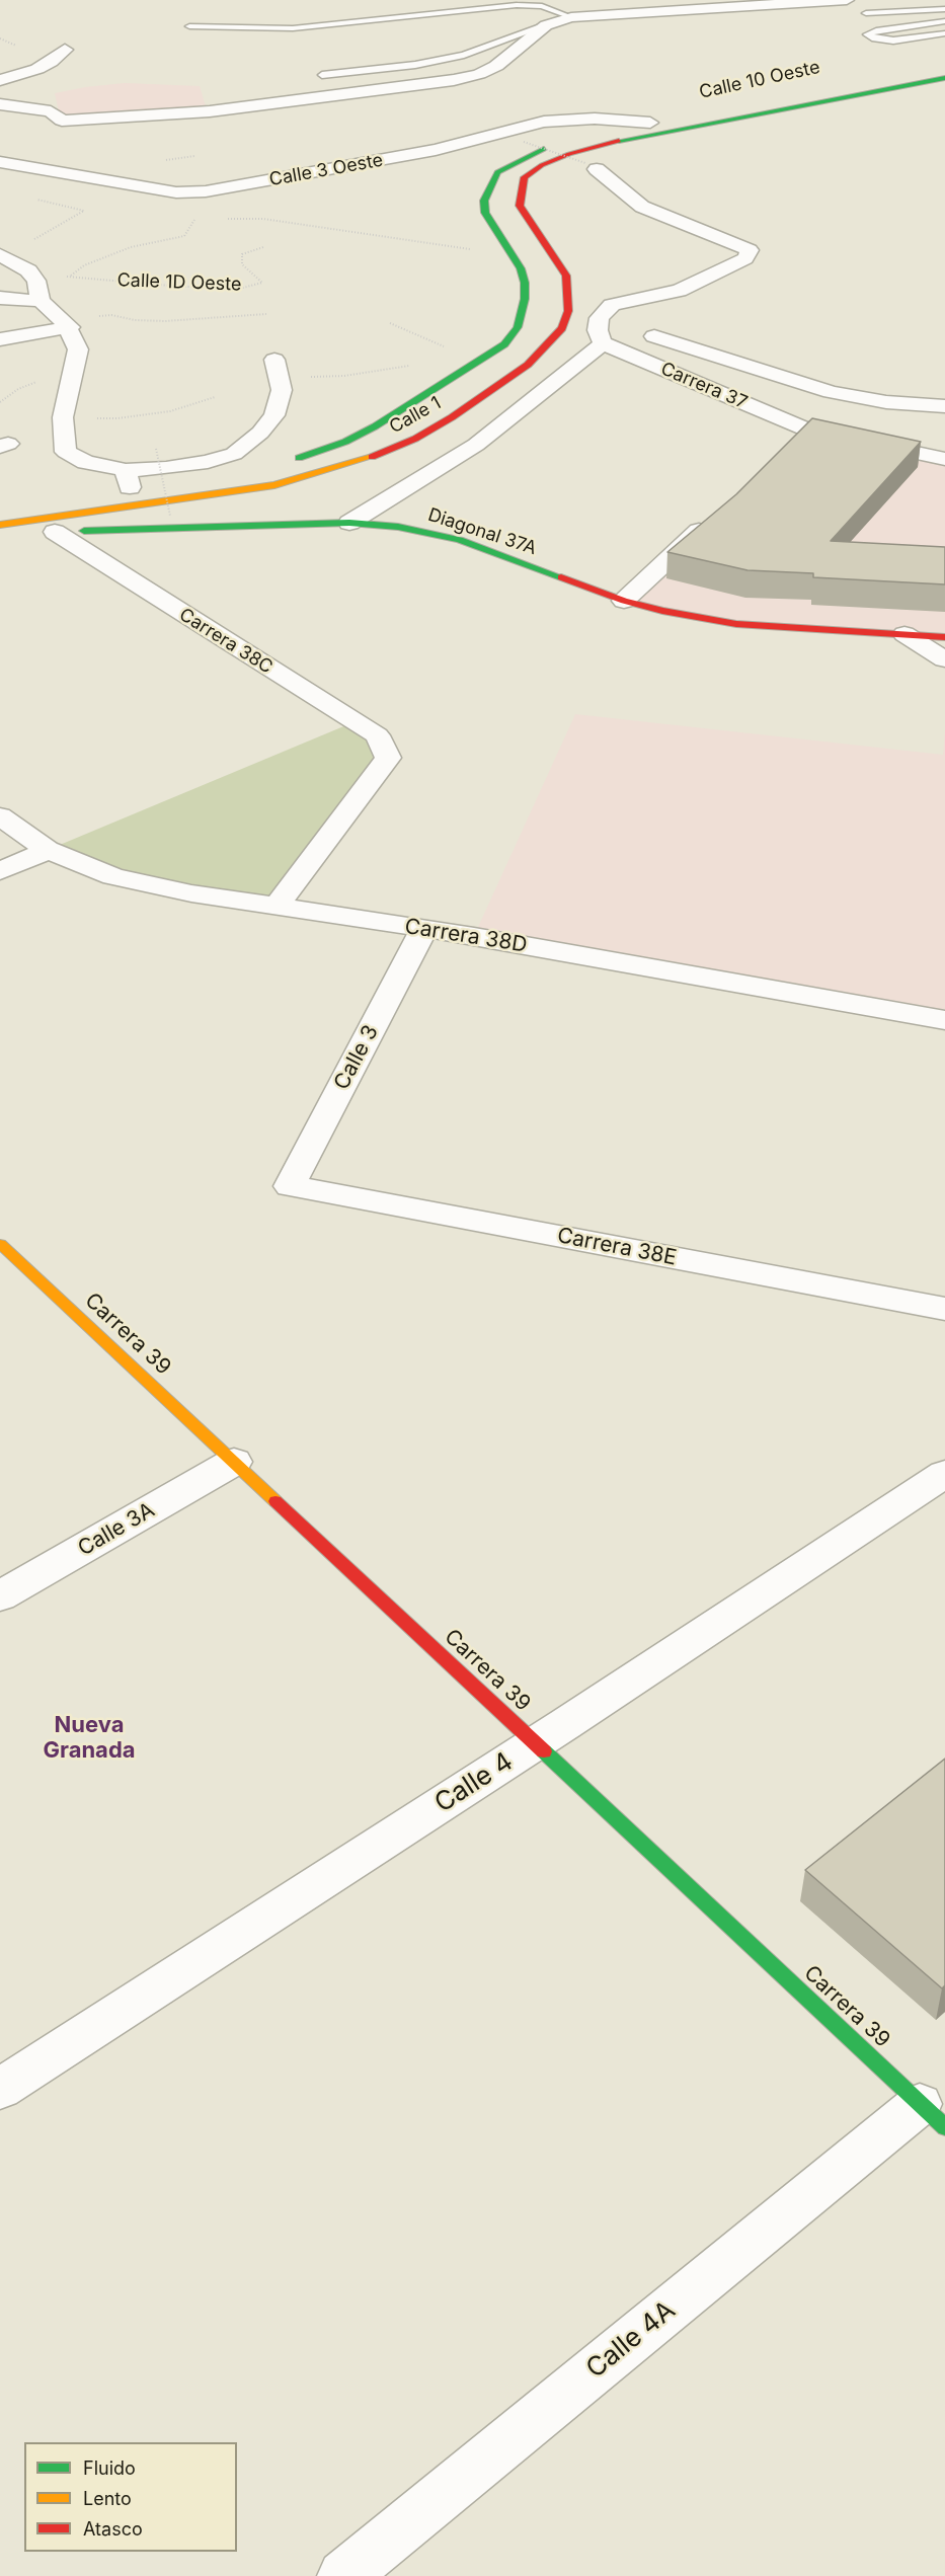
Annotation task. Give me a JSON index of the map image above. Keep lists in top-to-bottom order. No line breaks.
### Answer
{"streets":{"main road":["Calle 10 Oeste","Calle 1","Diagonal 37A","Carrera 39"],"street":["Calle 3 Oeste","Carrera 37","Carrera 38C","Carrera 38D","Calle 3","Carrera 38E","Calle 3A","Calle 4","Calle 4A"],"path":["Calle 1D Oeste"]},"crossings":[["Calle 10 Oeste","Calle 3 Oeste"],["Calle 10 Oeste","Calle 1"],["Diagonal 37A","Carrera 38C"],["Carrera 38C","Carrera 38D"],["Carrera 38D","Calle 3"],["Calle 3","Carrera 38E"],["Carrera 39","Calle 3A"],["Carrera 39","Calle 4"],["Carrera 39","Calle 4A"]],"districts":["Nueva Granada"],"legend":["Fluido","Lento","Atasco"]}
